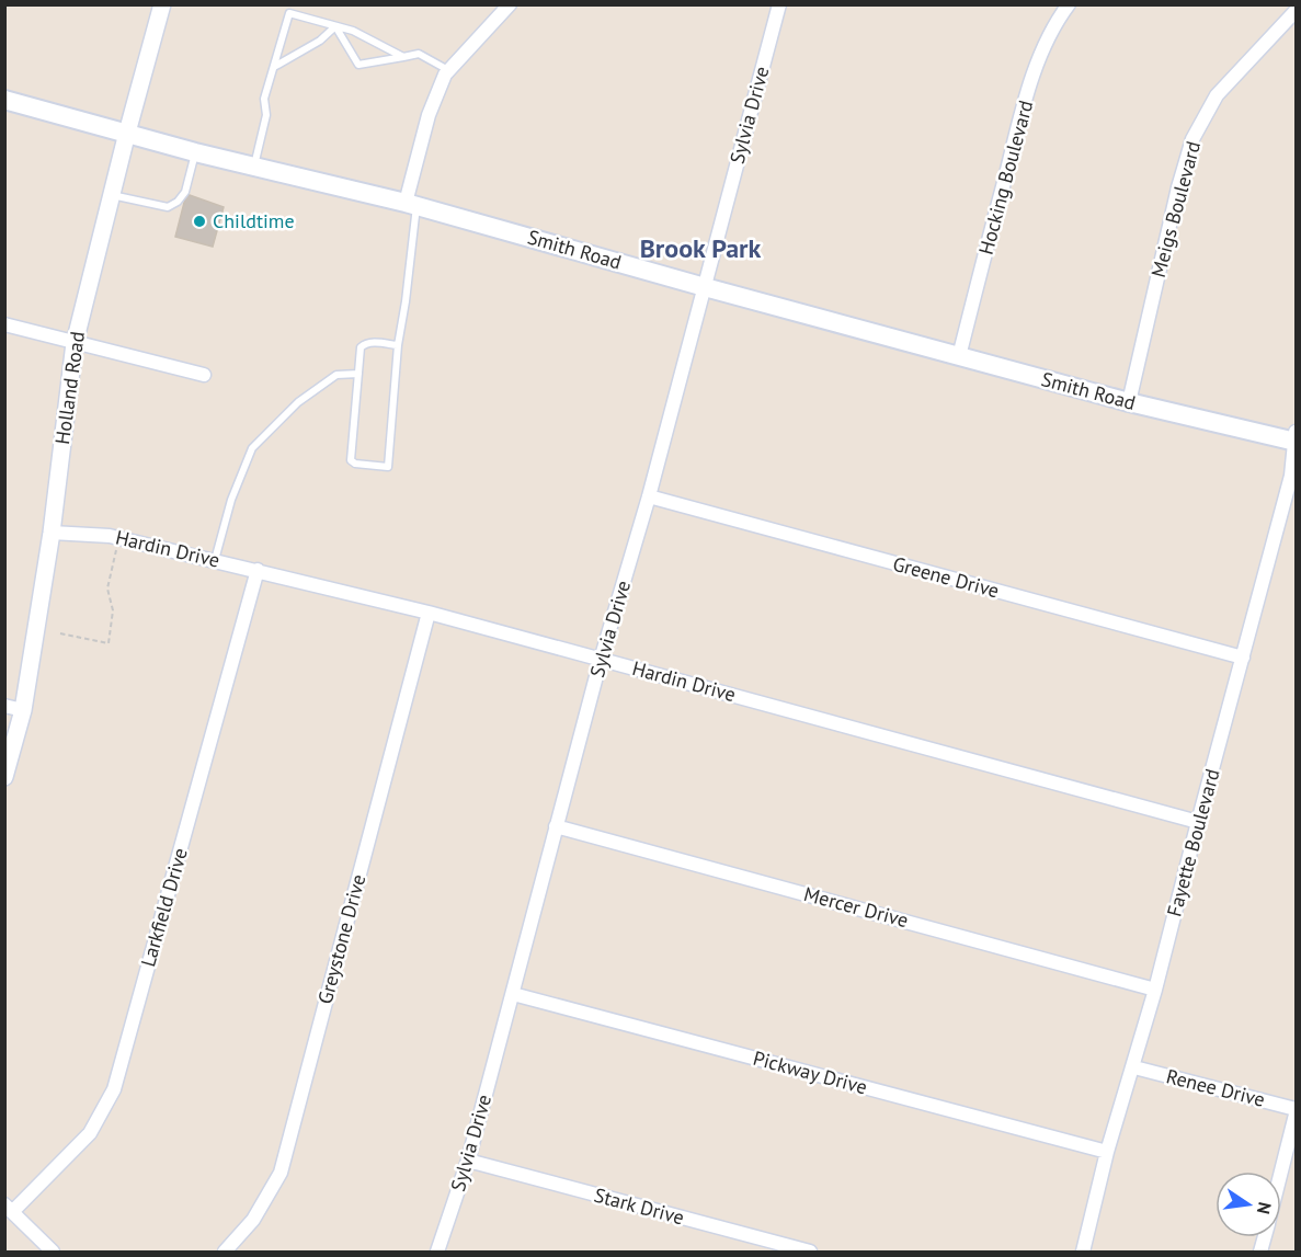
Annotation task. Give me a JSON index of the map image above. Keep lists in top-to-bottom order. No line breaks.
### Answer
{"streets":{"main road":["Smith Road"],"street":["Sylvia Drive","Hocking Boulevard","Meigs Boulevard","Holland Road","Hardin Drive","Greene Drive","Fayette Boulevard","Larkfield Drive","Mercer Drive","Greystone Drive","Pickway Drive","Renee Drive","Stark Drive"]},"crossings":[["Sylvia Drive","Smith Road"],["Sylvia Drive","Hardin Drive"],["Sylvia Drive","Greene Drive"],["Sylvia Drive","Mercer Drive"],["Sylvia Drive","Pickway Drive"],["Sylvia Drive","Stark Drive"],["Hocking Boulevard","Smith Road"],["Meigs Boulevard","Smith Road"],["Smith Road","Holland Road"],["Smith Road","Fayette Boulevard"],["Holland Road","Hardin Drive"],["Hardin Drive","Fayette Boulevard"],["Hardin Drive","Larkfield Drive"],["Hardin Drive","Greystone Drive"],["Greene Drive","Fayette Boulevard"],["Fayette Boulevard","Mercer Drive"],["Fayette Boulevard","Pickway Drive"],["Fayette Boulevard","Renee Drive"]],"districts":["Brook Park"],"places":["Childtime"],"north":"right"}
